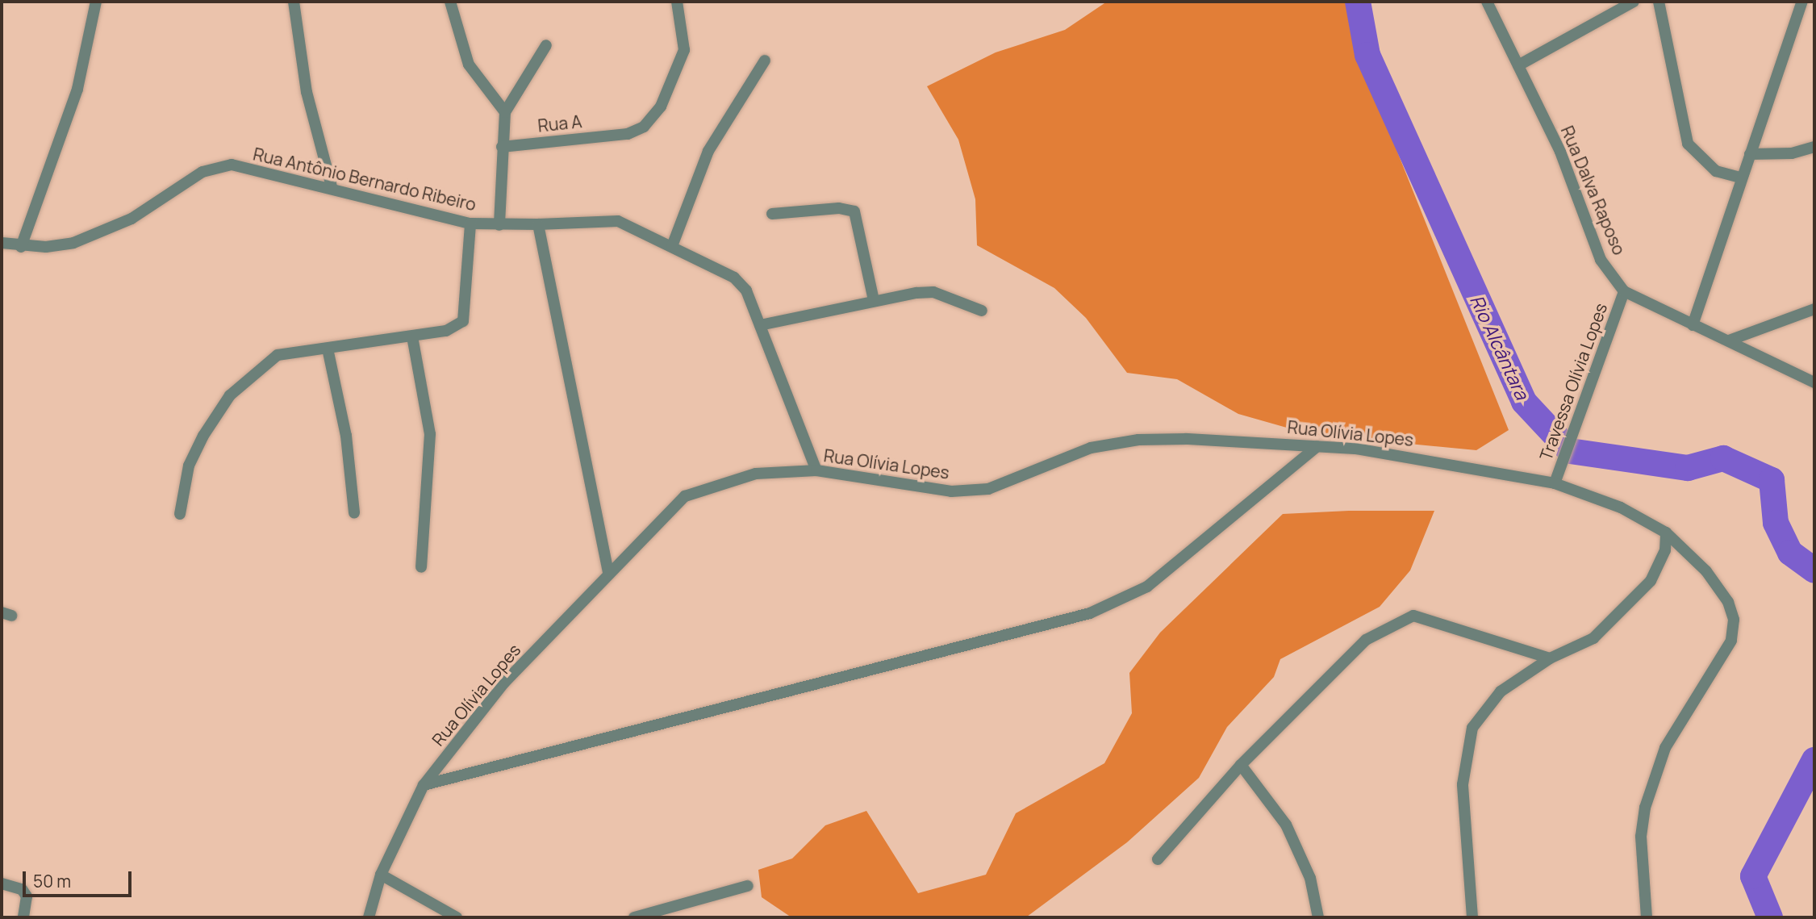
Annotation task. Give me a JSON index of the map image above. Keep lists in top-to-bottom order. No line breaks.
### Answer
{"streets":{"street":["Rua A","Rua Antônio Bernardo Ribeiro","Rua Dalva Raposo","Travessa Olívia Lopes","Rua Olívia Lopes"]},"crossings":[["Rua Antônio Bernardo Ribeiro","Rua Olívia Lopes"],["Rua Dalva Raposo","Travessa Olívia Lopes"],["Travessa Olívia Lopes","Rua Olívia Lopes"]],"water":["Rio Alcântara"],"scale_bar":"50 m"}
